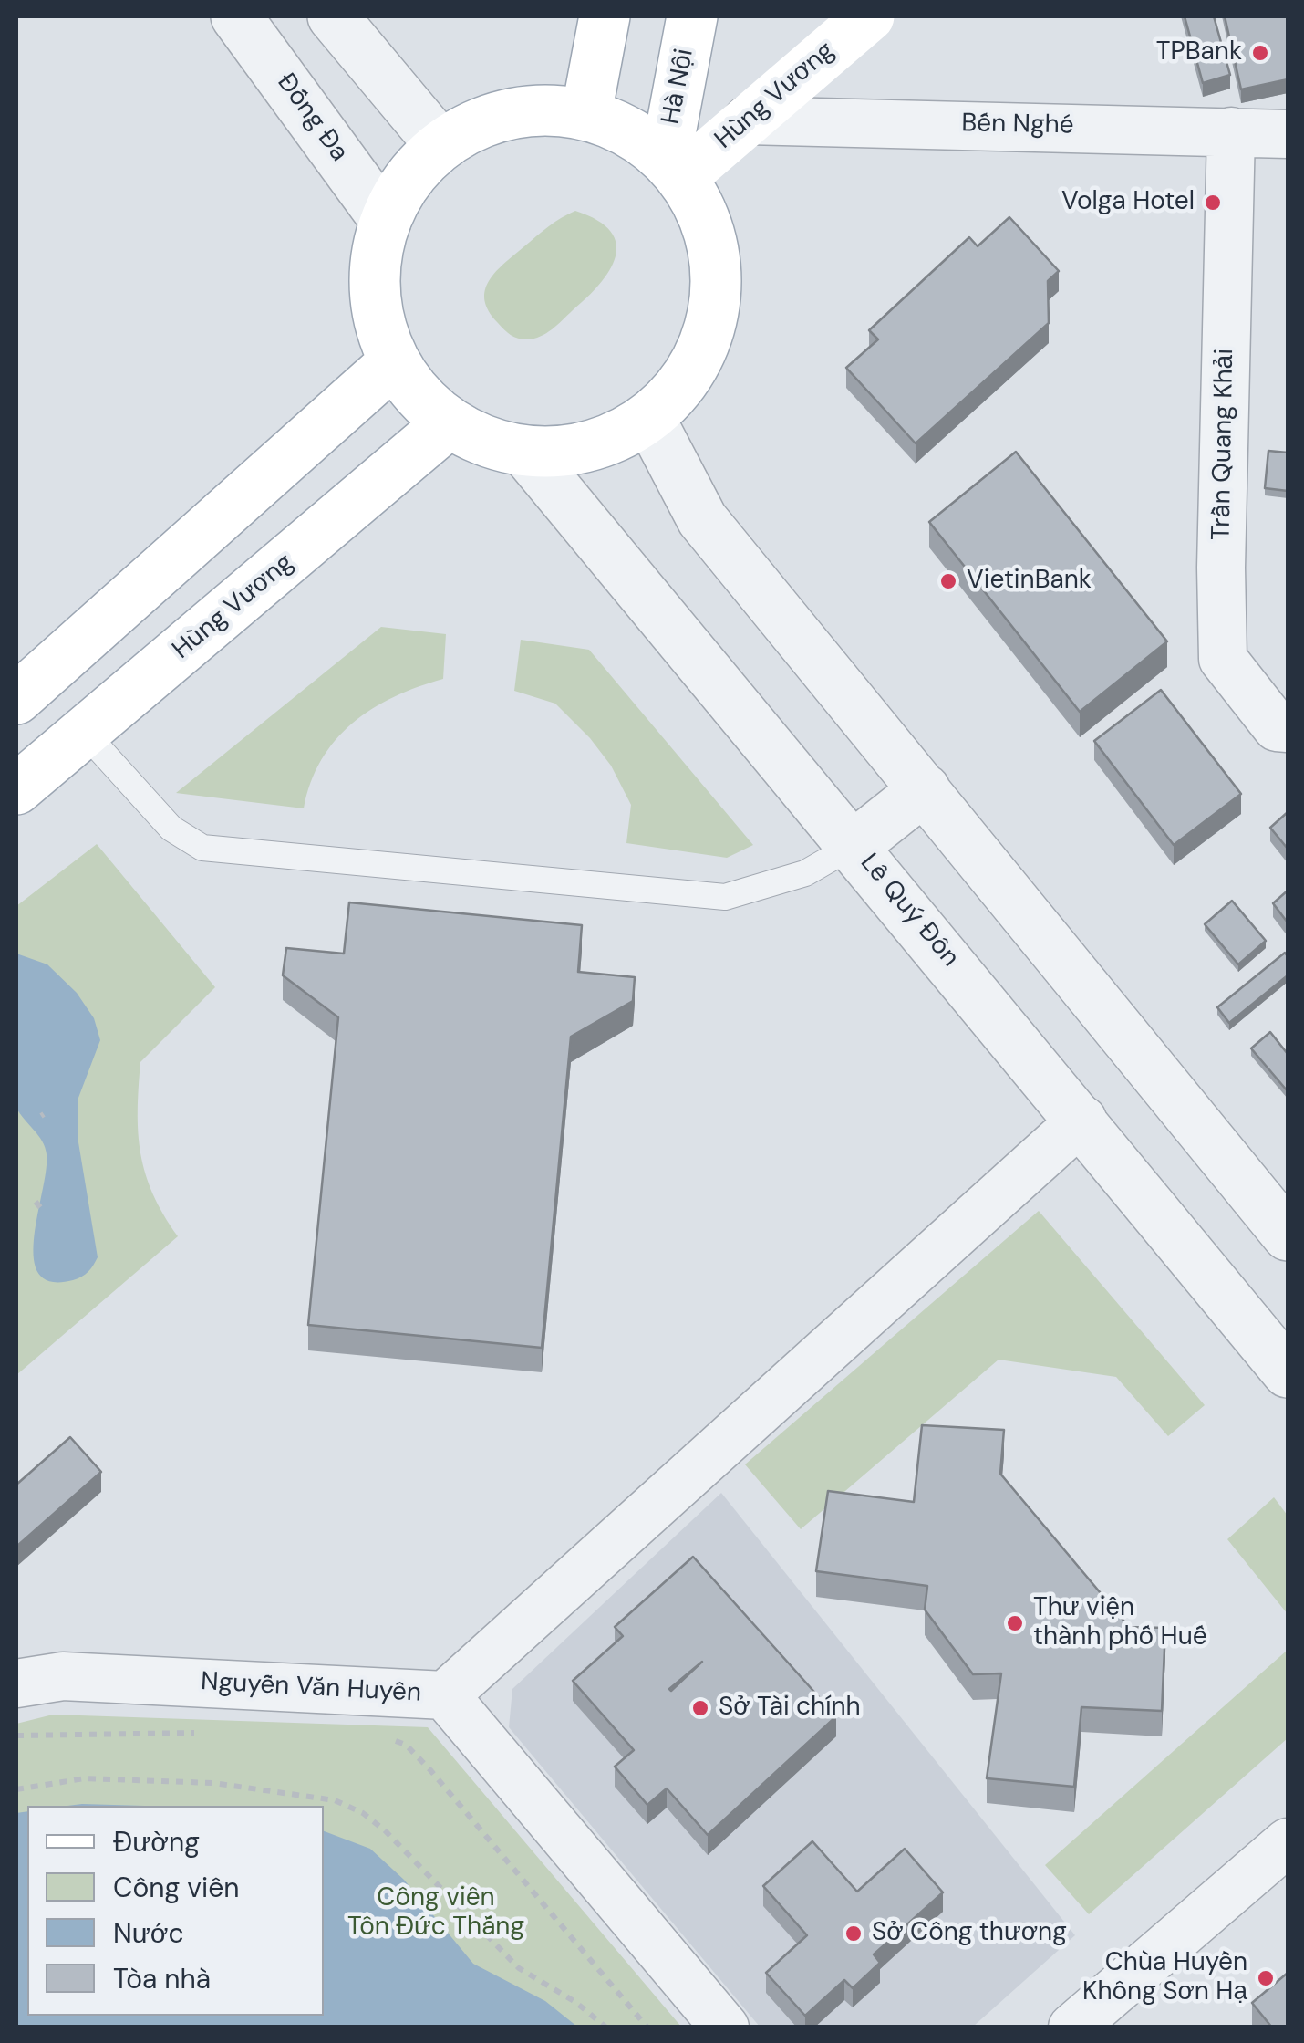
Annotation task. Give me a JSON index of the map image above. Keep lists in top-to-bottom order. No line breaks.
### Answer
{"streets":{"main road":["Hà Nội","Hùng Vương"],"street":["Đống Đa","Bến Nghé","Trần Quang Khải","Lê Quý Đôn","Nguyễn Văn Huyên"]},"crossings":[["Hà Nội","Hùng Vương"],["Hùng Vương","Bến Nghé"],["Bến Nghé","Trần Quang Khải"]],"parks":["Công viên Tôn Đức Thắng"],"places":["TPBank","Volga Hotel","VietinBank","Thư viện thành phố Huế","Sở Tài chính","Sở Công thương","Chùa Huyền Không Sơn Hạ"],"legend":["Đường","Công viên","Nước","Tòa nhà"]}
